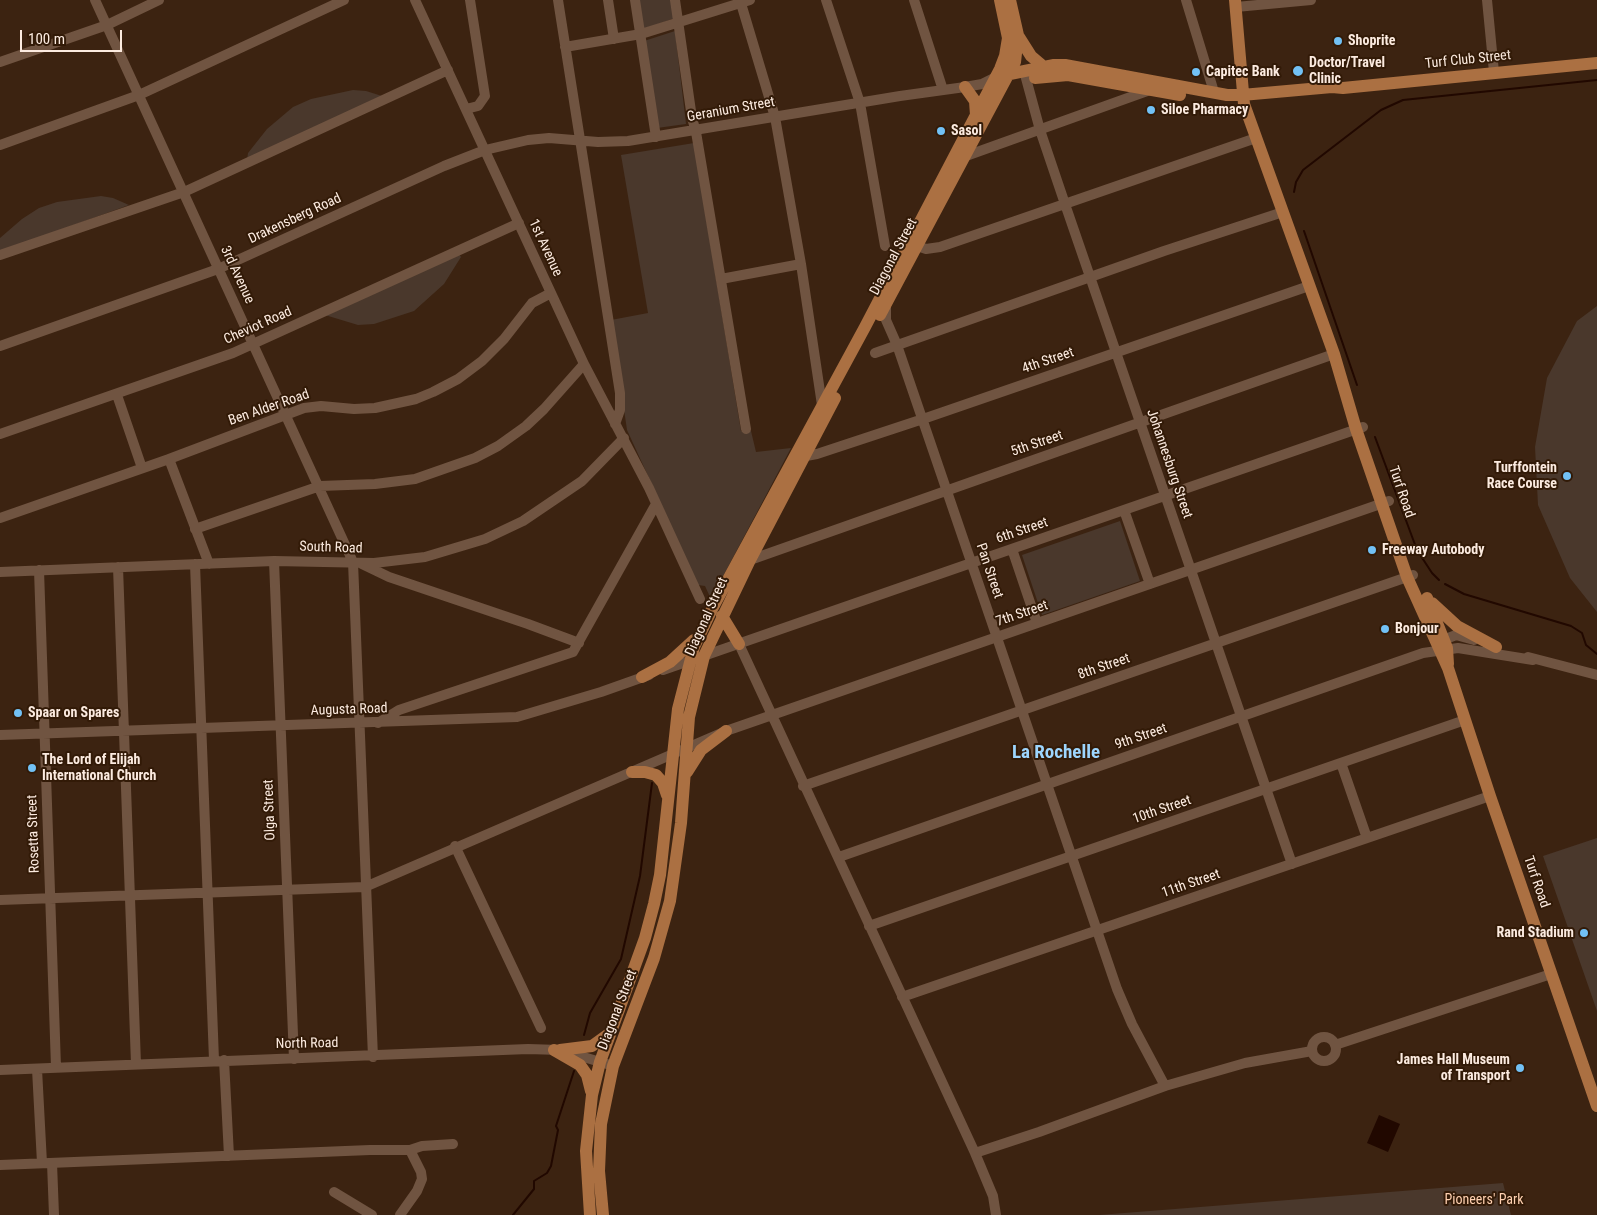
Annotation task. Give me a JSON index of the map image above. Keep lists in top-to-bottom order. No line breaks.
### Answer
{"streets":{"main road":["Turf Club Street","Geranium Street","Diagonal Street","Turf Road"],"street":["Drakensberg Road","1st Avenue","3rd Avenue","Cheviot Road","4th Street","Ben Alder Road","5th Street","Johannesburg Street","6th Street","South Road","Pan Street","7th Street","8th Street","Augusta Road","9th Street","Olga Street","10th Street","Rosetta Street","11th Street","North Road"]},"crossings":[["Turf Club Street","Geranium Street"],["Turf Club Street","Turf Road"],["Geranium Street","Drakensberg Road"],["Geranium Street","1st Avenue"],["Geranium Street","Diagonal Street"],["Geranium Street","Johannesburg Street"],["Geranium Street","Turf Road"],["Drakensberg Road","1st Avenue"],["Drakensberg Road","3rd Avenue"],["1st Avenue","Cheviot Road"],["1st Avenue","Ben Alder Road"],["1st Avenue","South Road"],["Diagonal Street","4th Street"],["Diagonal Street","5th Street"],["Diagonal Street","6th Street"],["Diagonal Street","Pan Street"],["Diagonal Street","7th Street"],["Diagonal Street","Augusta Road"],["Diagonal Street","North Road"],["3rd Avenue","Cheviot Road"],["3rd Avenue","Ben Alder Road"],["3rd Avenue","South Road"],["4th Street","Johannesburg Street"],["4th Street","Turf Road"],["4th Street","Pan Street"],["5th Street","Johannesburg Street"],["5th Street","Turf Road"],["5th Street","Pan Street"],["Johannesburg Street","6th Street"],["Johannesburg Street","7th Street"],["Johannesburg Street","8th Street"],["Johannesburg Street","9th Street"],["Johannesburg Street","10th Street"],["Johannesburg Street","11th Street"],["Turf Road","6th Street"],["Turf Road","7th Street"],["Turf Road","8th Street"],["Turf Road","9th Street"],["Turf Road","10th Street"],["Turf Road","11th Street"],["6th Street","Pan Street"],["6th Street","Augusta Road"],["South Road","Olga Street"],["South Road","Rosetta Street"],["Pan Street","7th Street"],["Pan Street","8th Street"],["Pan Street","9th Street"],["Pan Street","10th Street"],["Pan Street","11th Street"],["Augusta Road","Olga Street"],["Augusta Road","Rosetta Street"],["Olga Street","North Road"],["Rosetta Street","North Road"]],"districts":["La Rochelle"],"parks":["Pioneers' Park"],"places":["Shoprite","Doctor/Travel Clinic","Capitec Bank","Siloe Pharmacy","Sasol","Turffontein Race Course","Freeway Autobody","Bonjour","Spaar on Spares","The Lord of Elijah International Church","Rand Stadium","James Hall Museum of Transport"],"scale_bar":"100 m"}
